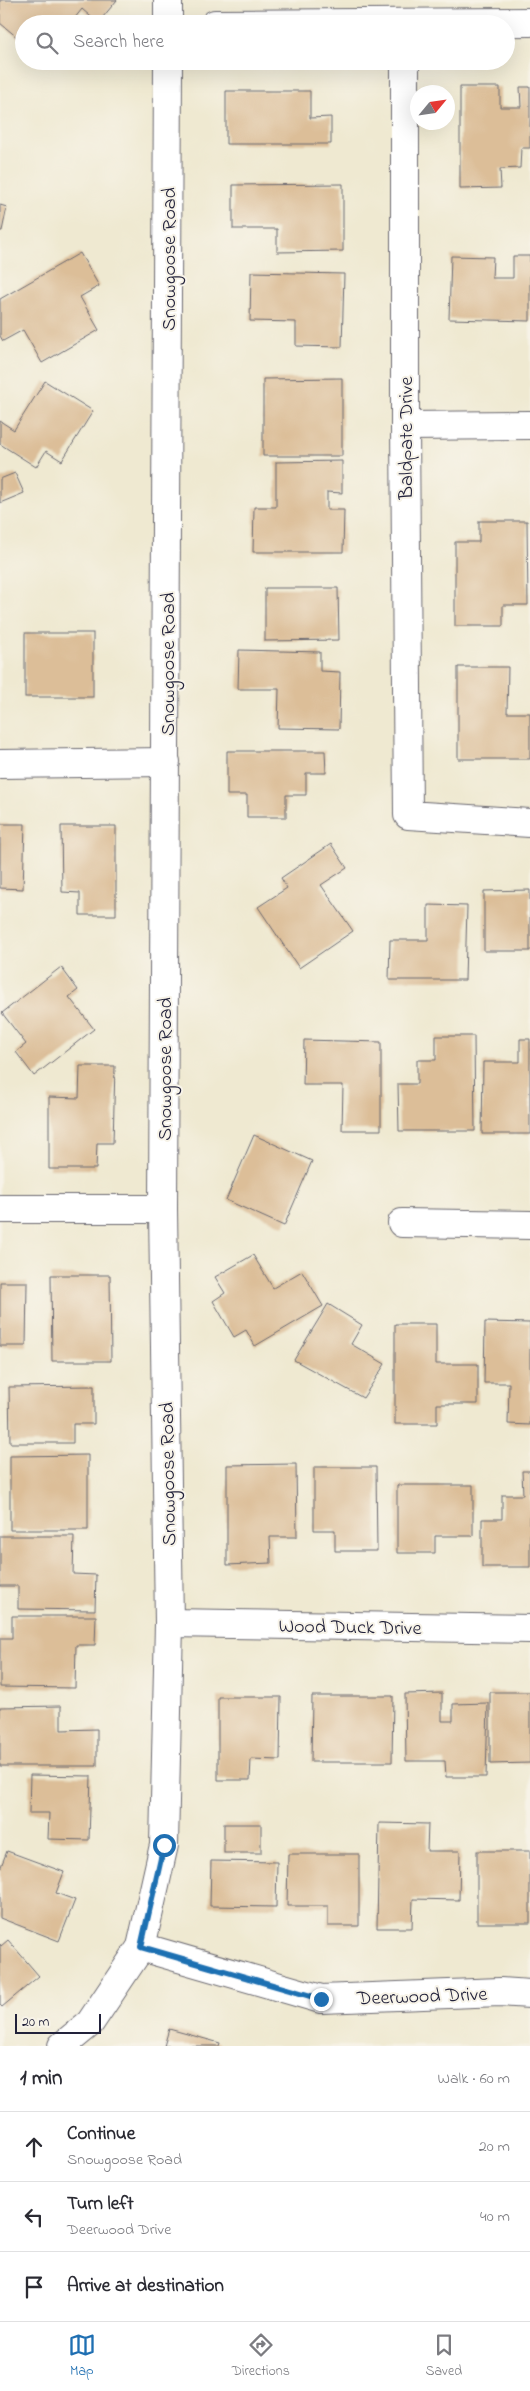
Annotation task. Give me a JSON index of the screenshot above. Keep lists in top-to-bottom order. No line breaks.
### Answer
{"streets":{"street":["Snowgoose Road","Baldpate Drive","Wood Duck Drive","Deerwood Drive"]},"crossings":[["Snowgoose Road","Wood Duck Drive"],["Snowgoose Road","Deerwood Drive"]],"scale_bar":"20 m","north":"top right","page":{"search":"Search here","scale":"20 m","heading":["1 min","Walk · 60 m"],"list":[["Continue","Snowgoose Road","20 m"],["Turn left","Deerwood Drive","40 m"],"Arrive at destination"],"nav":["Map","Directions","Saved"]}}
